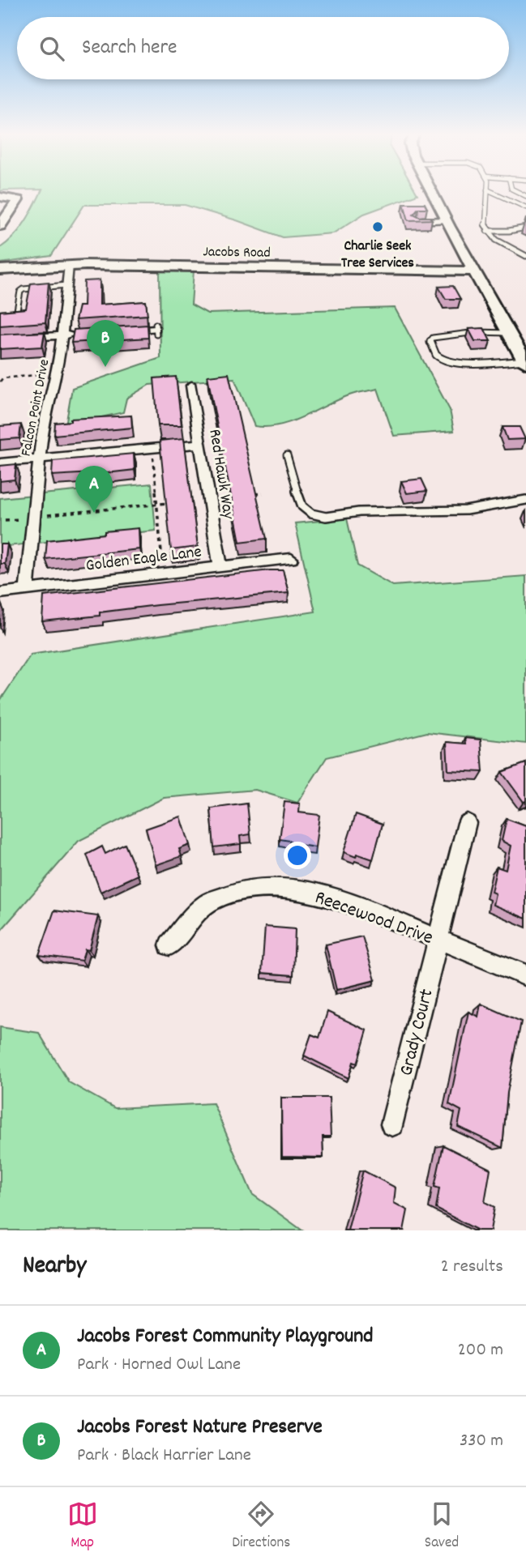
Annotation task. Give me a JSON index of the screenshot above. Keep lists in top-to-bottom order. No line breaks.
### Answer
{"streets":{"main road":["Jacobs Road"],"street":["Falcon Point Drive","Red Hawk Way","Golden Eagle Lane","Reecewood Drive","Grady Court"]},"crossings":[["Jacobs Road","Falcon Point Drive"],["Falcon Point Drive","Golden Eagle Lane"],["Red Hawk Way","Golden Eagle Lane"],["Reecewood Drive","Grady Court"]],"places":["Charlie Seek Tree Services"],"page":{"search":"Search here","pins":["B","A"],"heading":["Nearby","2 results"],"list":[{"mark":"A","name":"Jacobs Forest Community Playground","note":"Park · Horned Owl Lane","value":"200 m"},{"mark":"B","name":"Jacobs Forest Nature Preserve","note":"Park · Black Harrier Lane","value":"330 m"}],"nav":["Map","Directions","Saved"]}}
